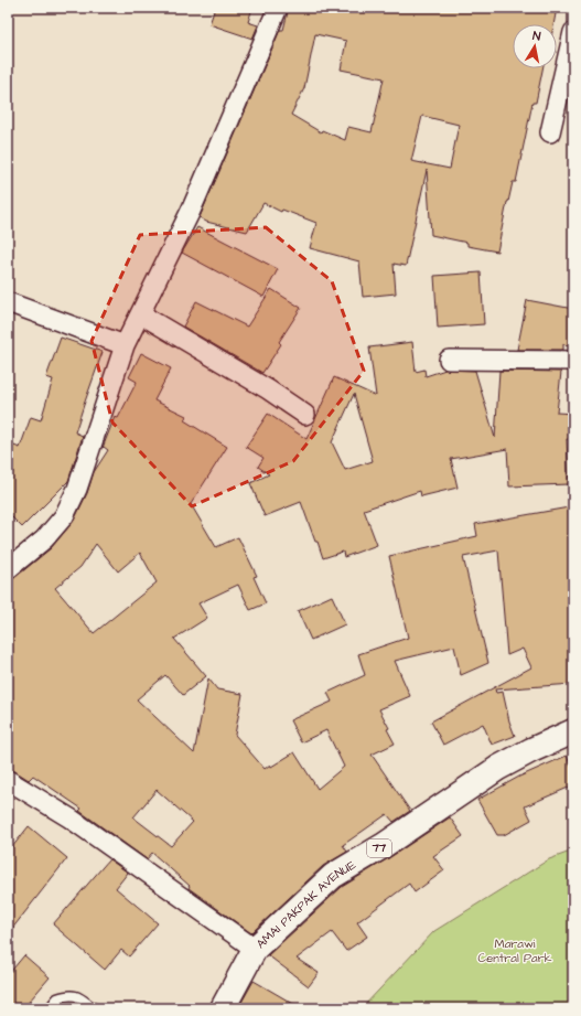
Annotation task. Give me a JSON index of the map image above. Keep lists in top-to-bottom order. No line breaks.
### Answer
{"streets":{"highway":["77","AMAI PAKPAK AVENUE"]},"parks":["Marawi Central Park"],"north":"top"}
